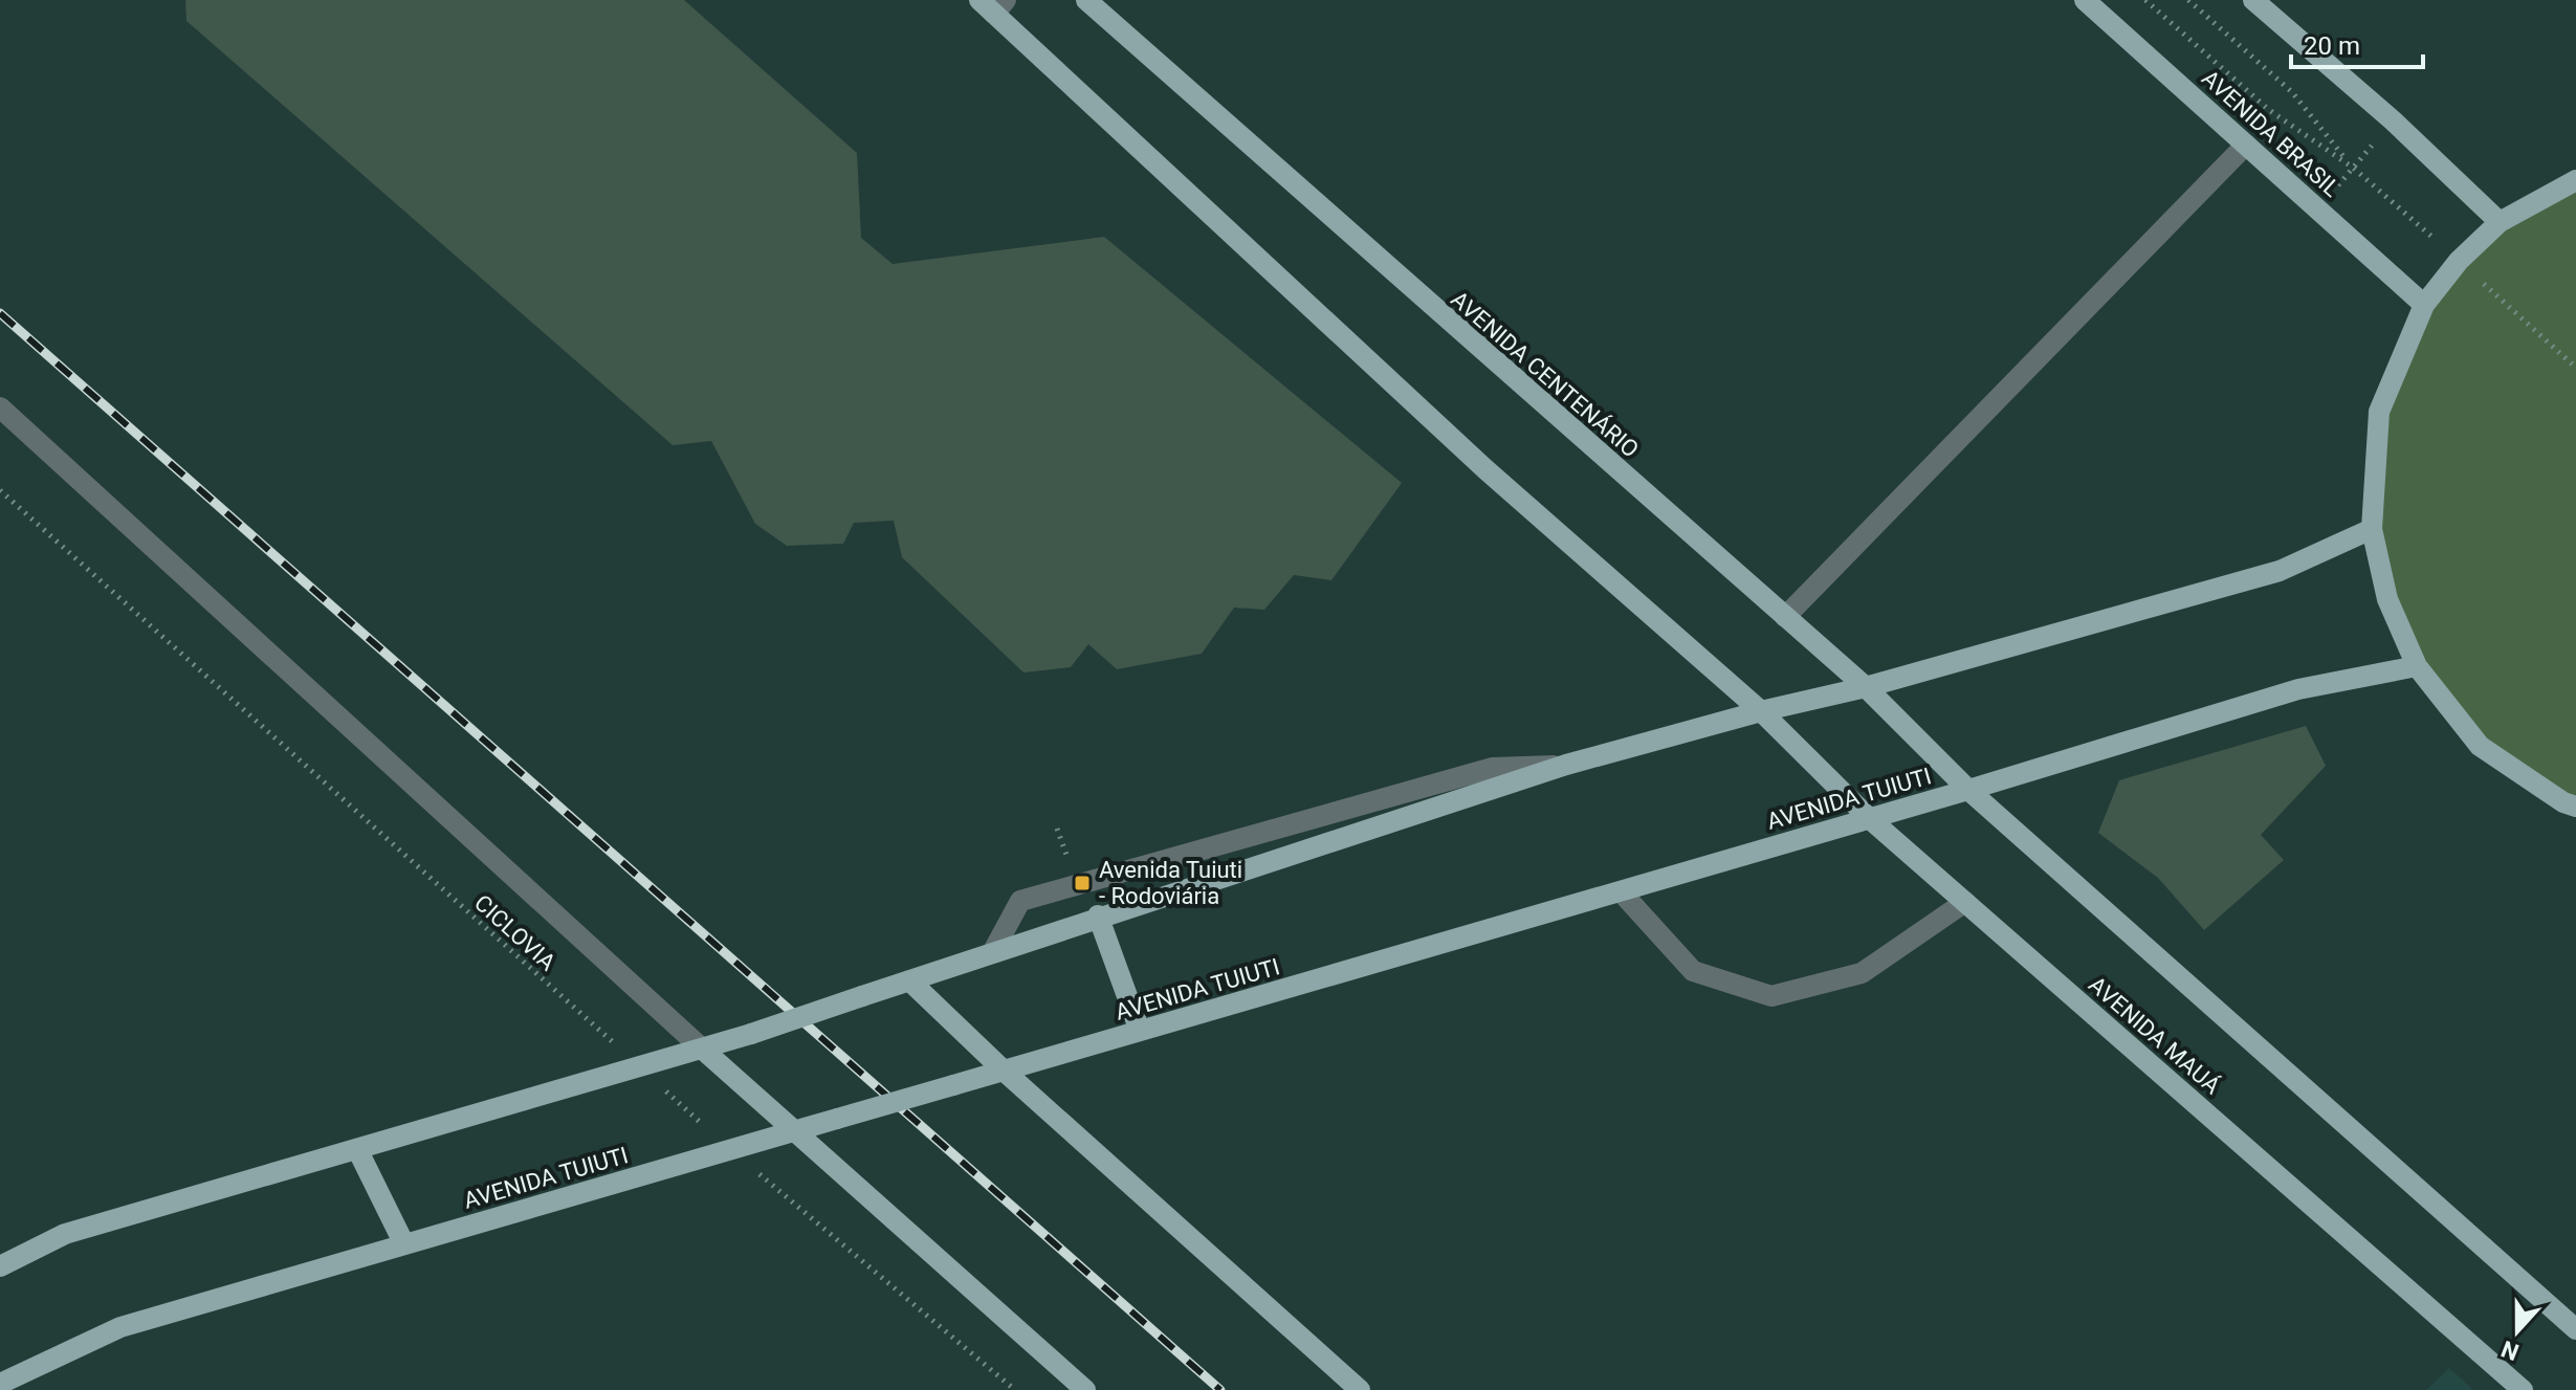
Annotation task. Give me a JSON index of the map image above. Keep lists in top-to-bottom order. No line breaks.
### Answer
{"streets":{"main road":["AVENIDA BRASIL","AVENIDA CENTENÁRIO","AVENIDA TUIUTI","AVENIDA MAUÁ"],"path":["CICLOVIA"]},"crossings":[["AVENIDA CENTENÁRIO","AVENIDA TUIUTI"],["AVENIDA TUIUTI","CICLOVIA"],["AVENIDA TUIUTI","AVENIDA MAUÁ"]],"places":{"transit":["Avenida Tuiuti - Rodoviária"]},"scale_bar":"20 m","north":"bottom"}
